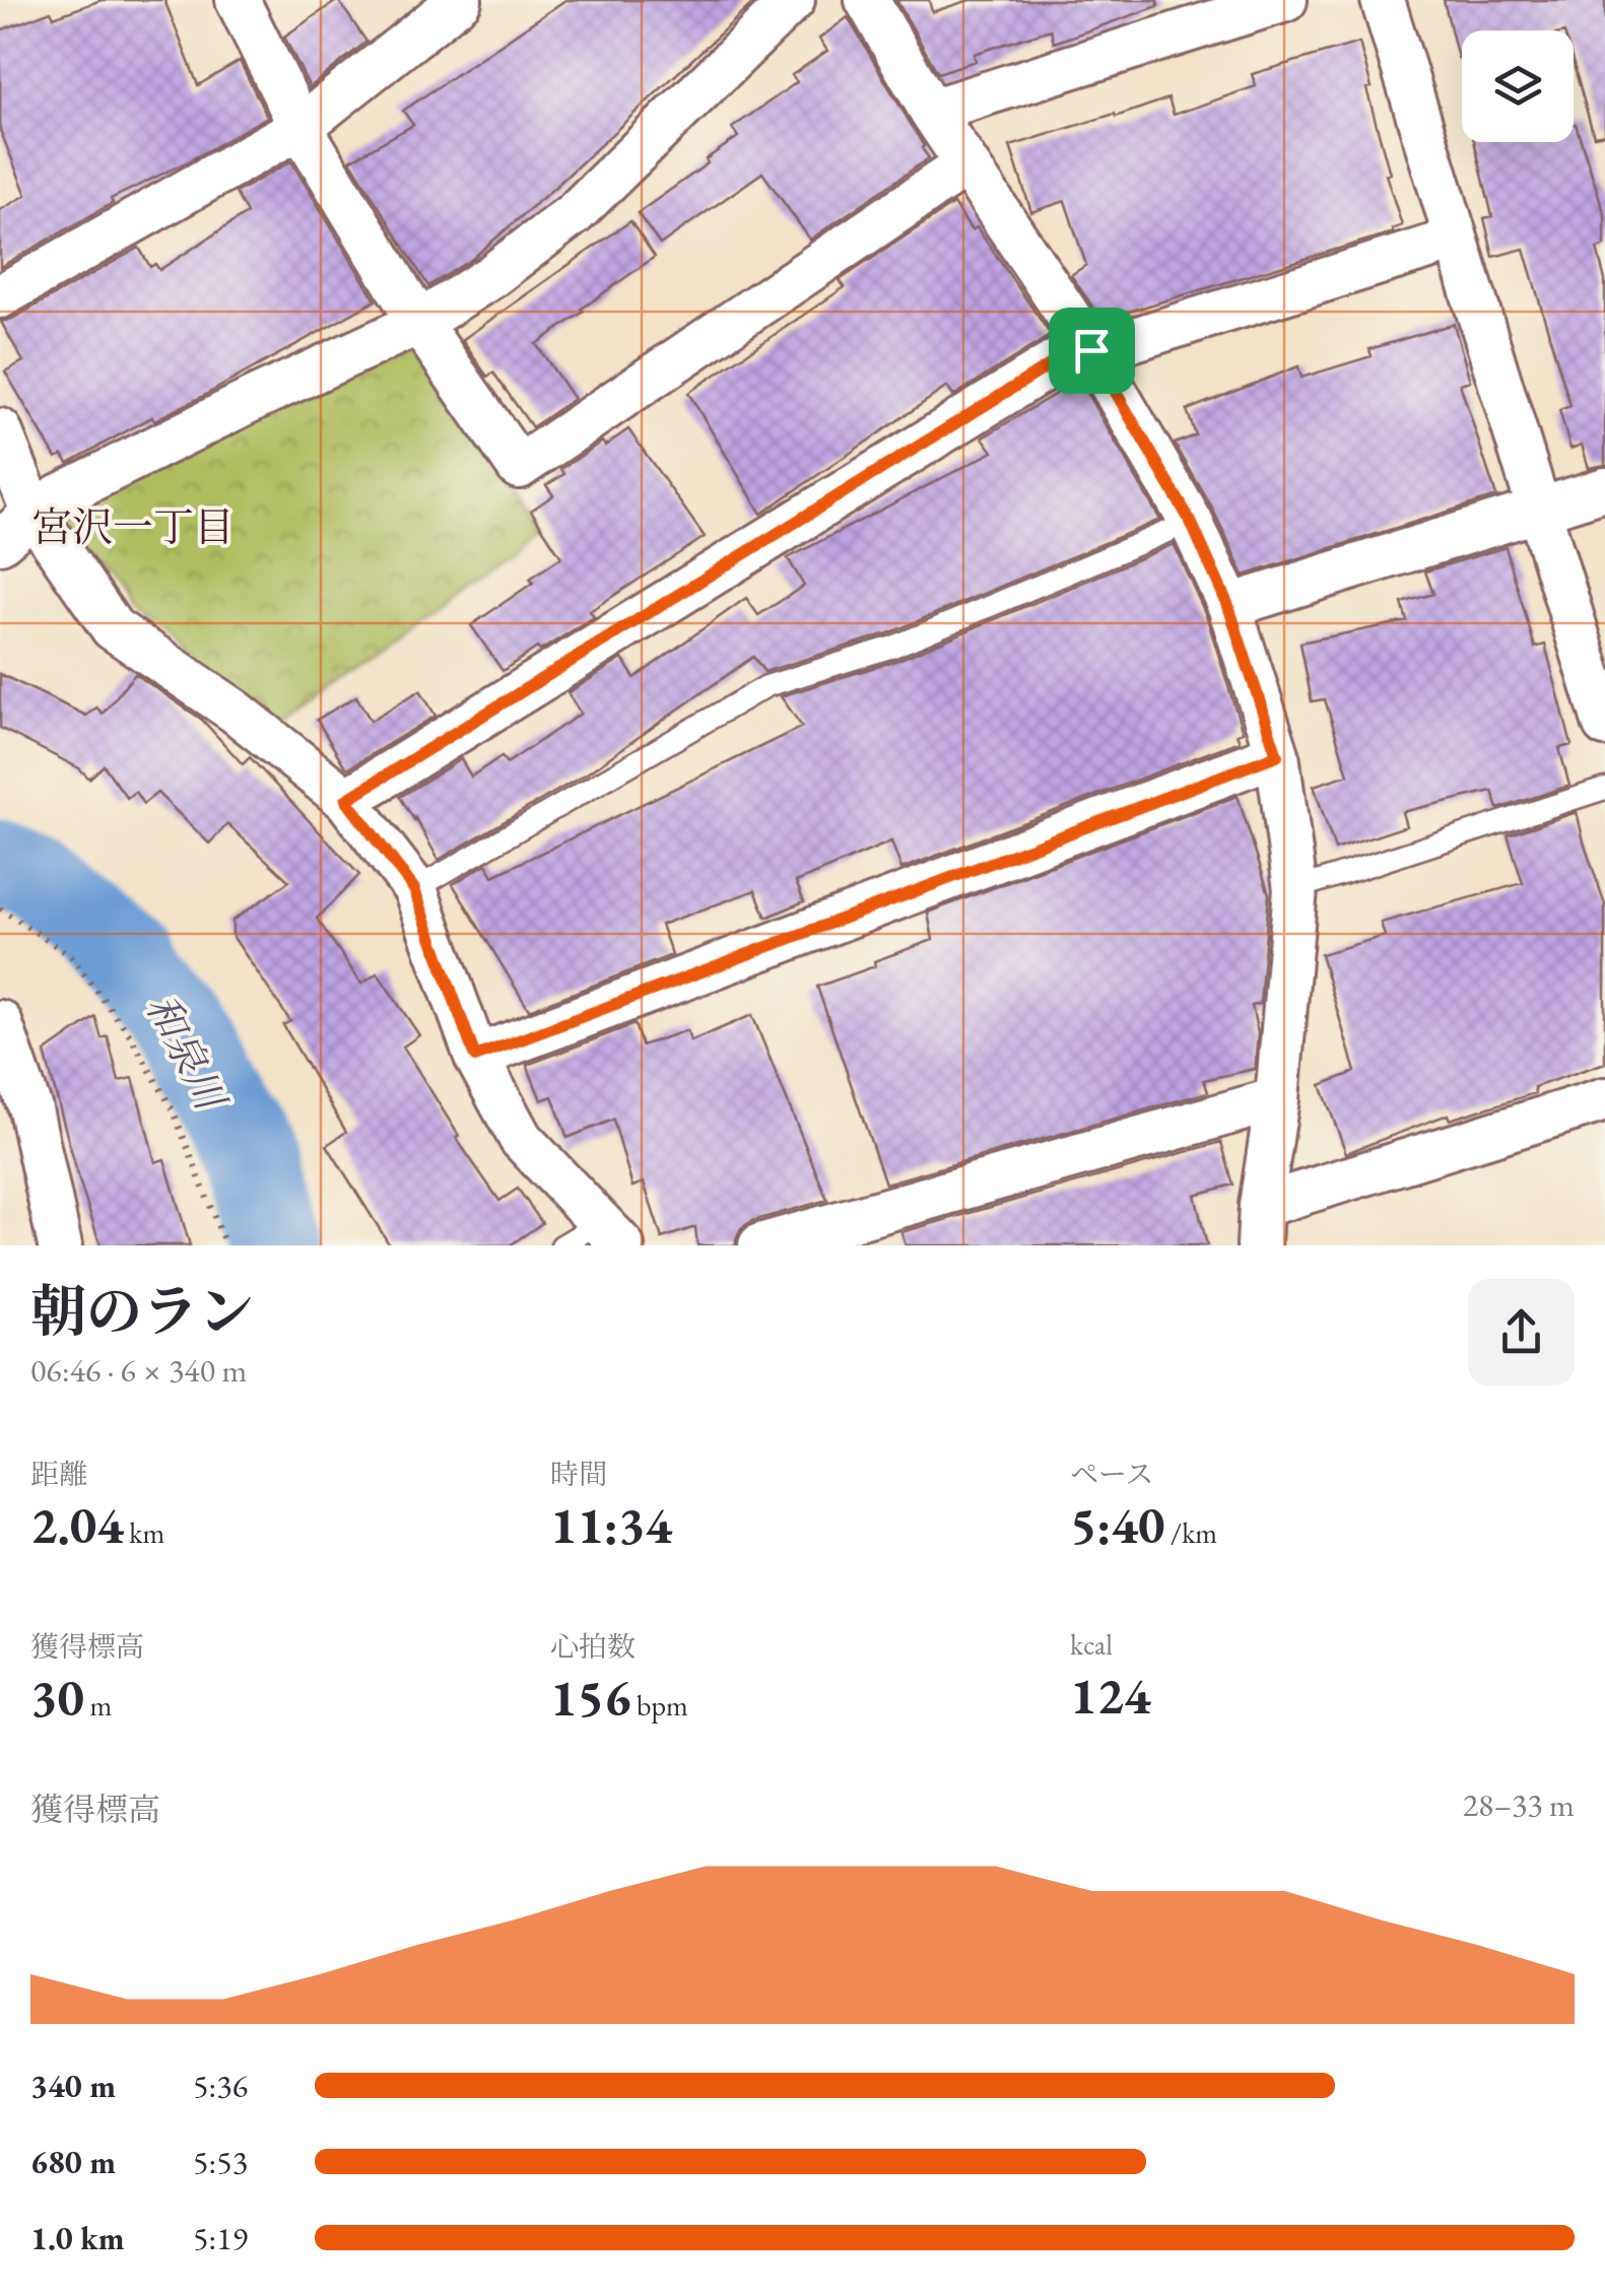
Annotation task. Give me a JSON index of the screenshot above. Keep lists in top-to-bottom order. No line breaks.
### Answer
{"districts":["宮沢一丁目"],"water":["和泉川"],"page":{"heading":["朝のラン","06:46 · 6 × 340 m"],"stats":[["距離","2.04 km"],["時間","11:34"],["ペース","5:40 /km"],["獲得標高","30 m"],["心拍数","156 bpm"],["kcal","124"]],"chart":["獲得標高","28–33 m"],"list":[{"name":"340 m","note":"5:36"},{"name":"680 m","note":"5:53"},{"name":"1.0 km","note":"5:19"}]}}
